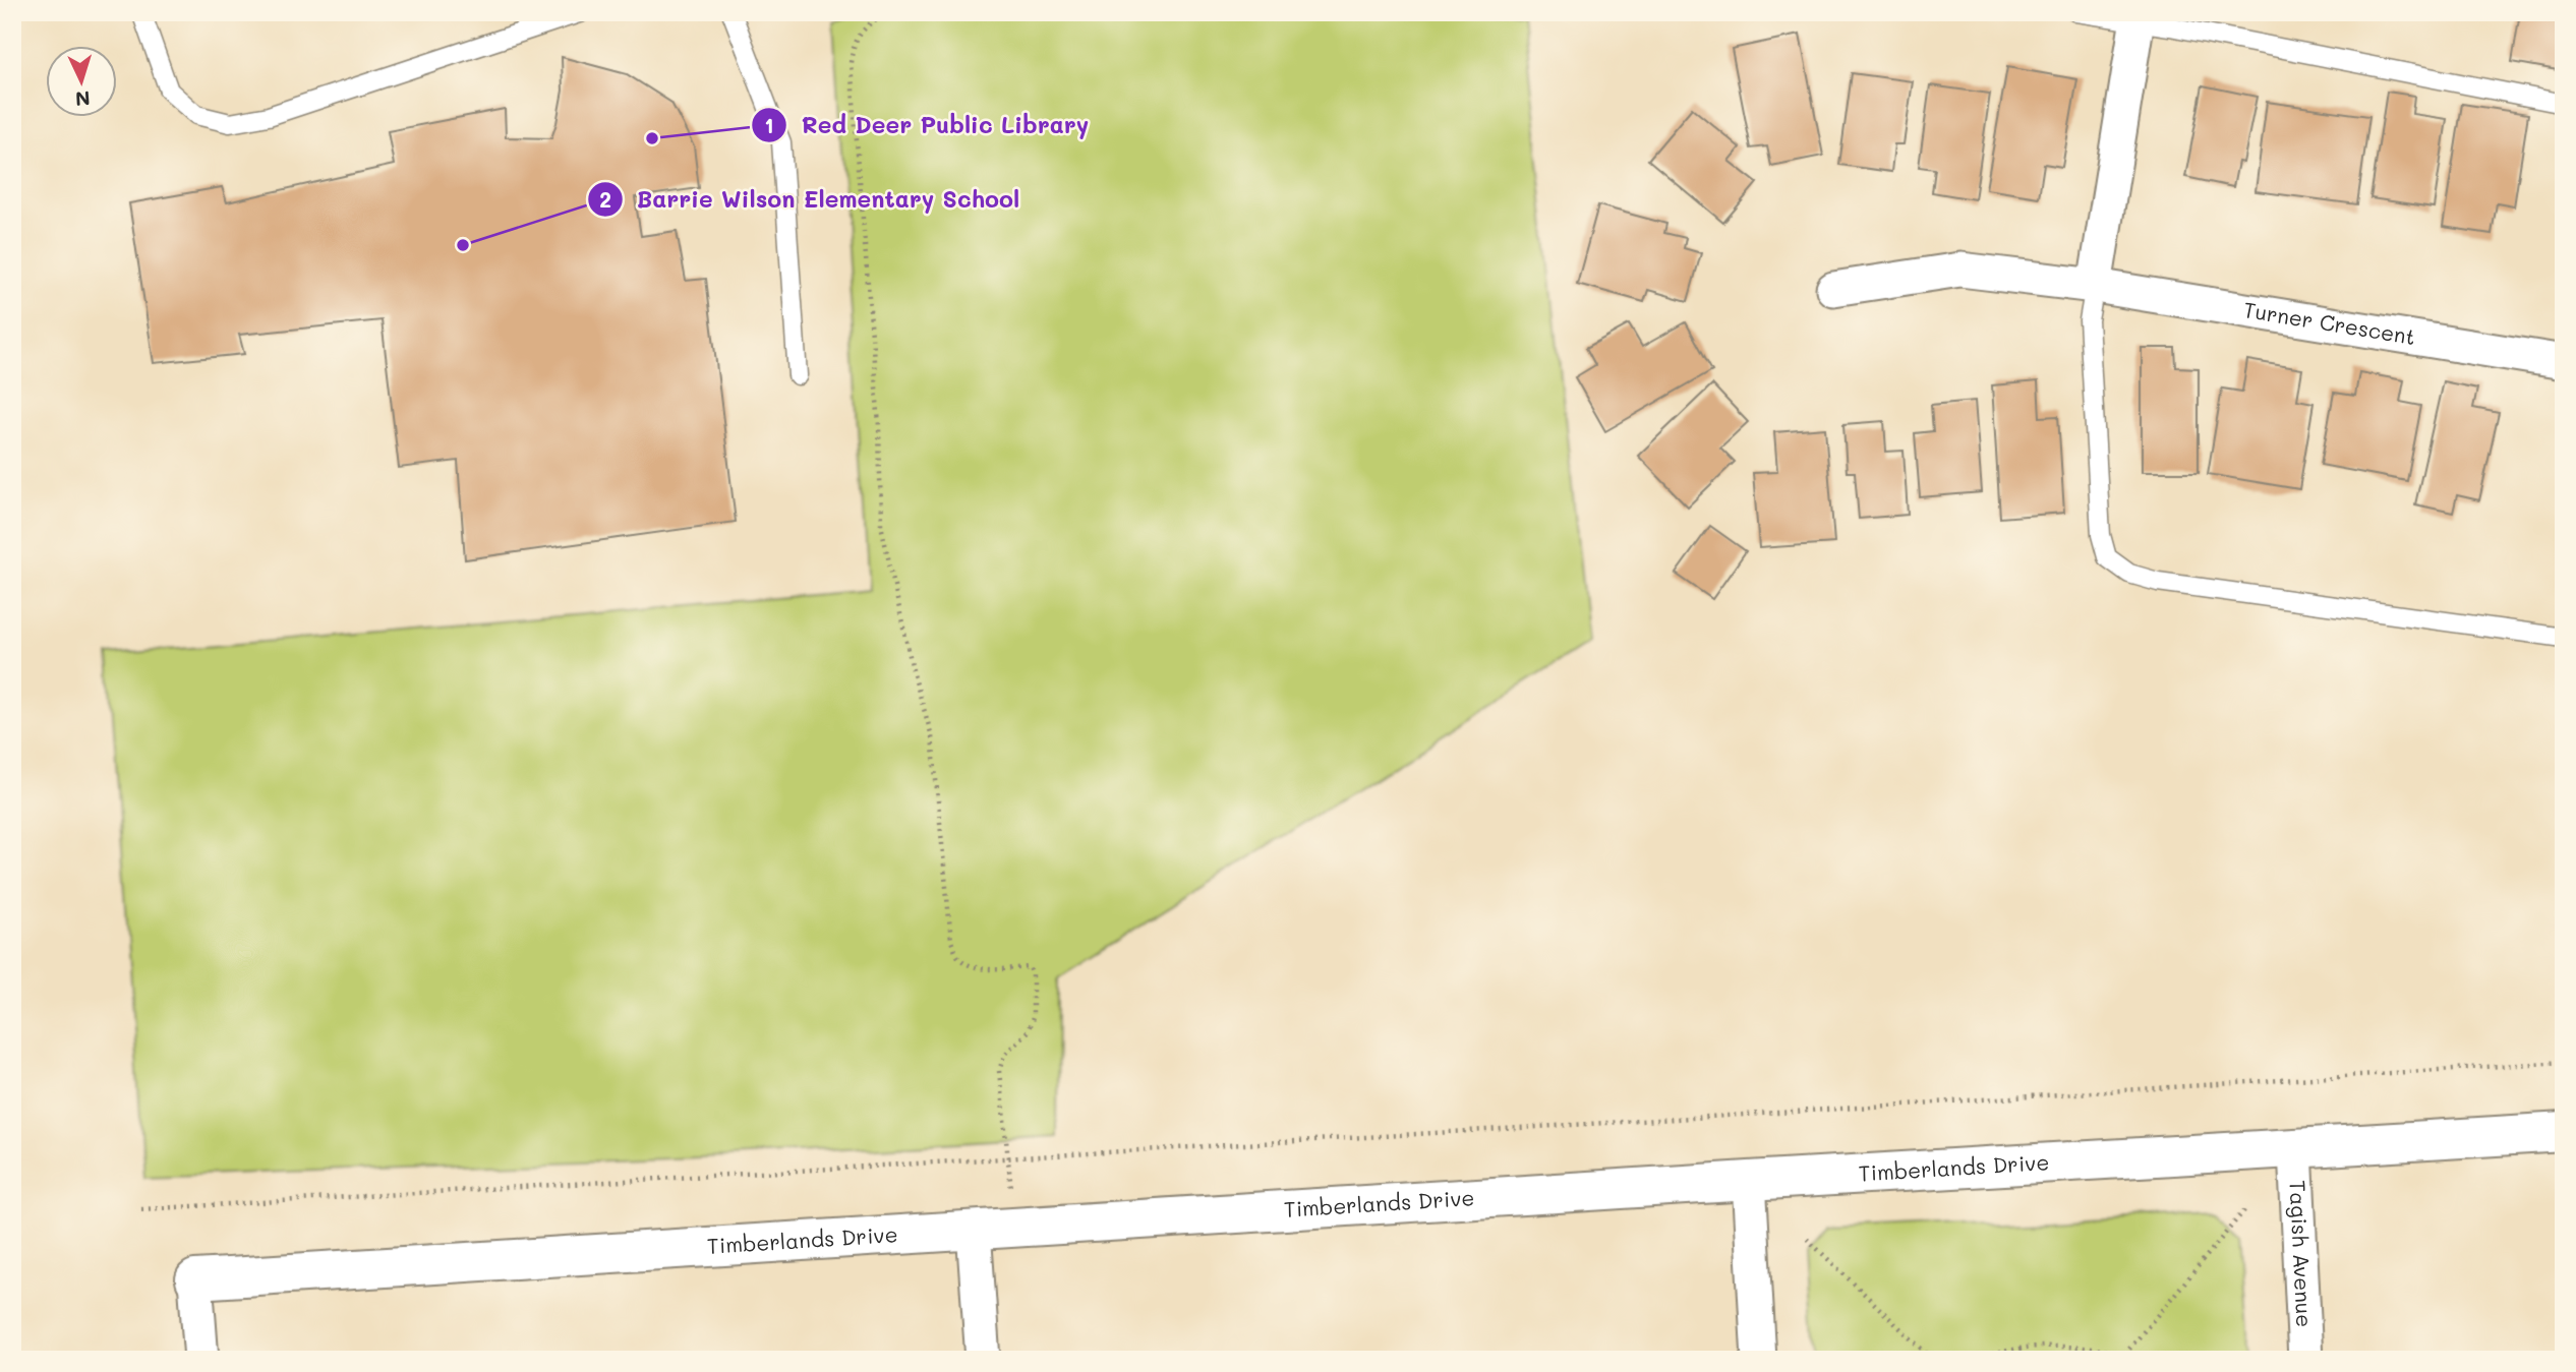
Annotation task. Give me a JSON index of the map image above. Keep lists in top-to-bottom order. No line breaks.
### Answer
{"streets":{"street":["Turner Crescent","Timberlands Drive","Tagish Avenue"]},"crossings":[["Timberlands Drive","Tagish Avenue"]],"places":["Red Deer Public Library","Barrie Wilson Elementary School"],"north":"bottom"}
